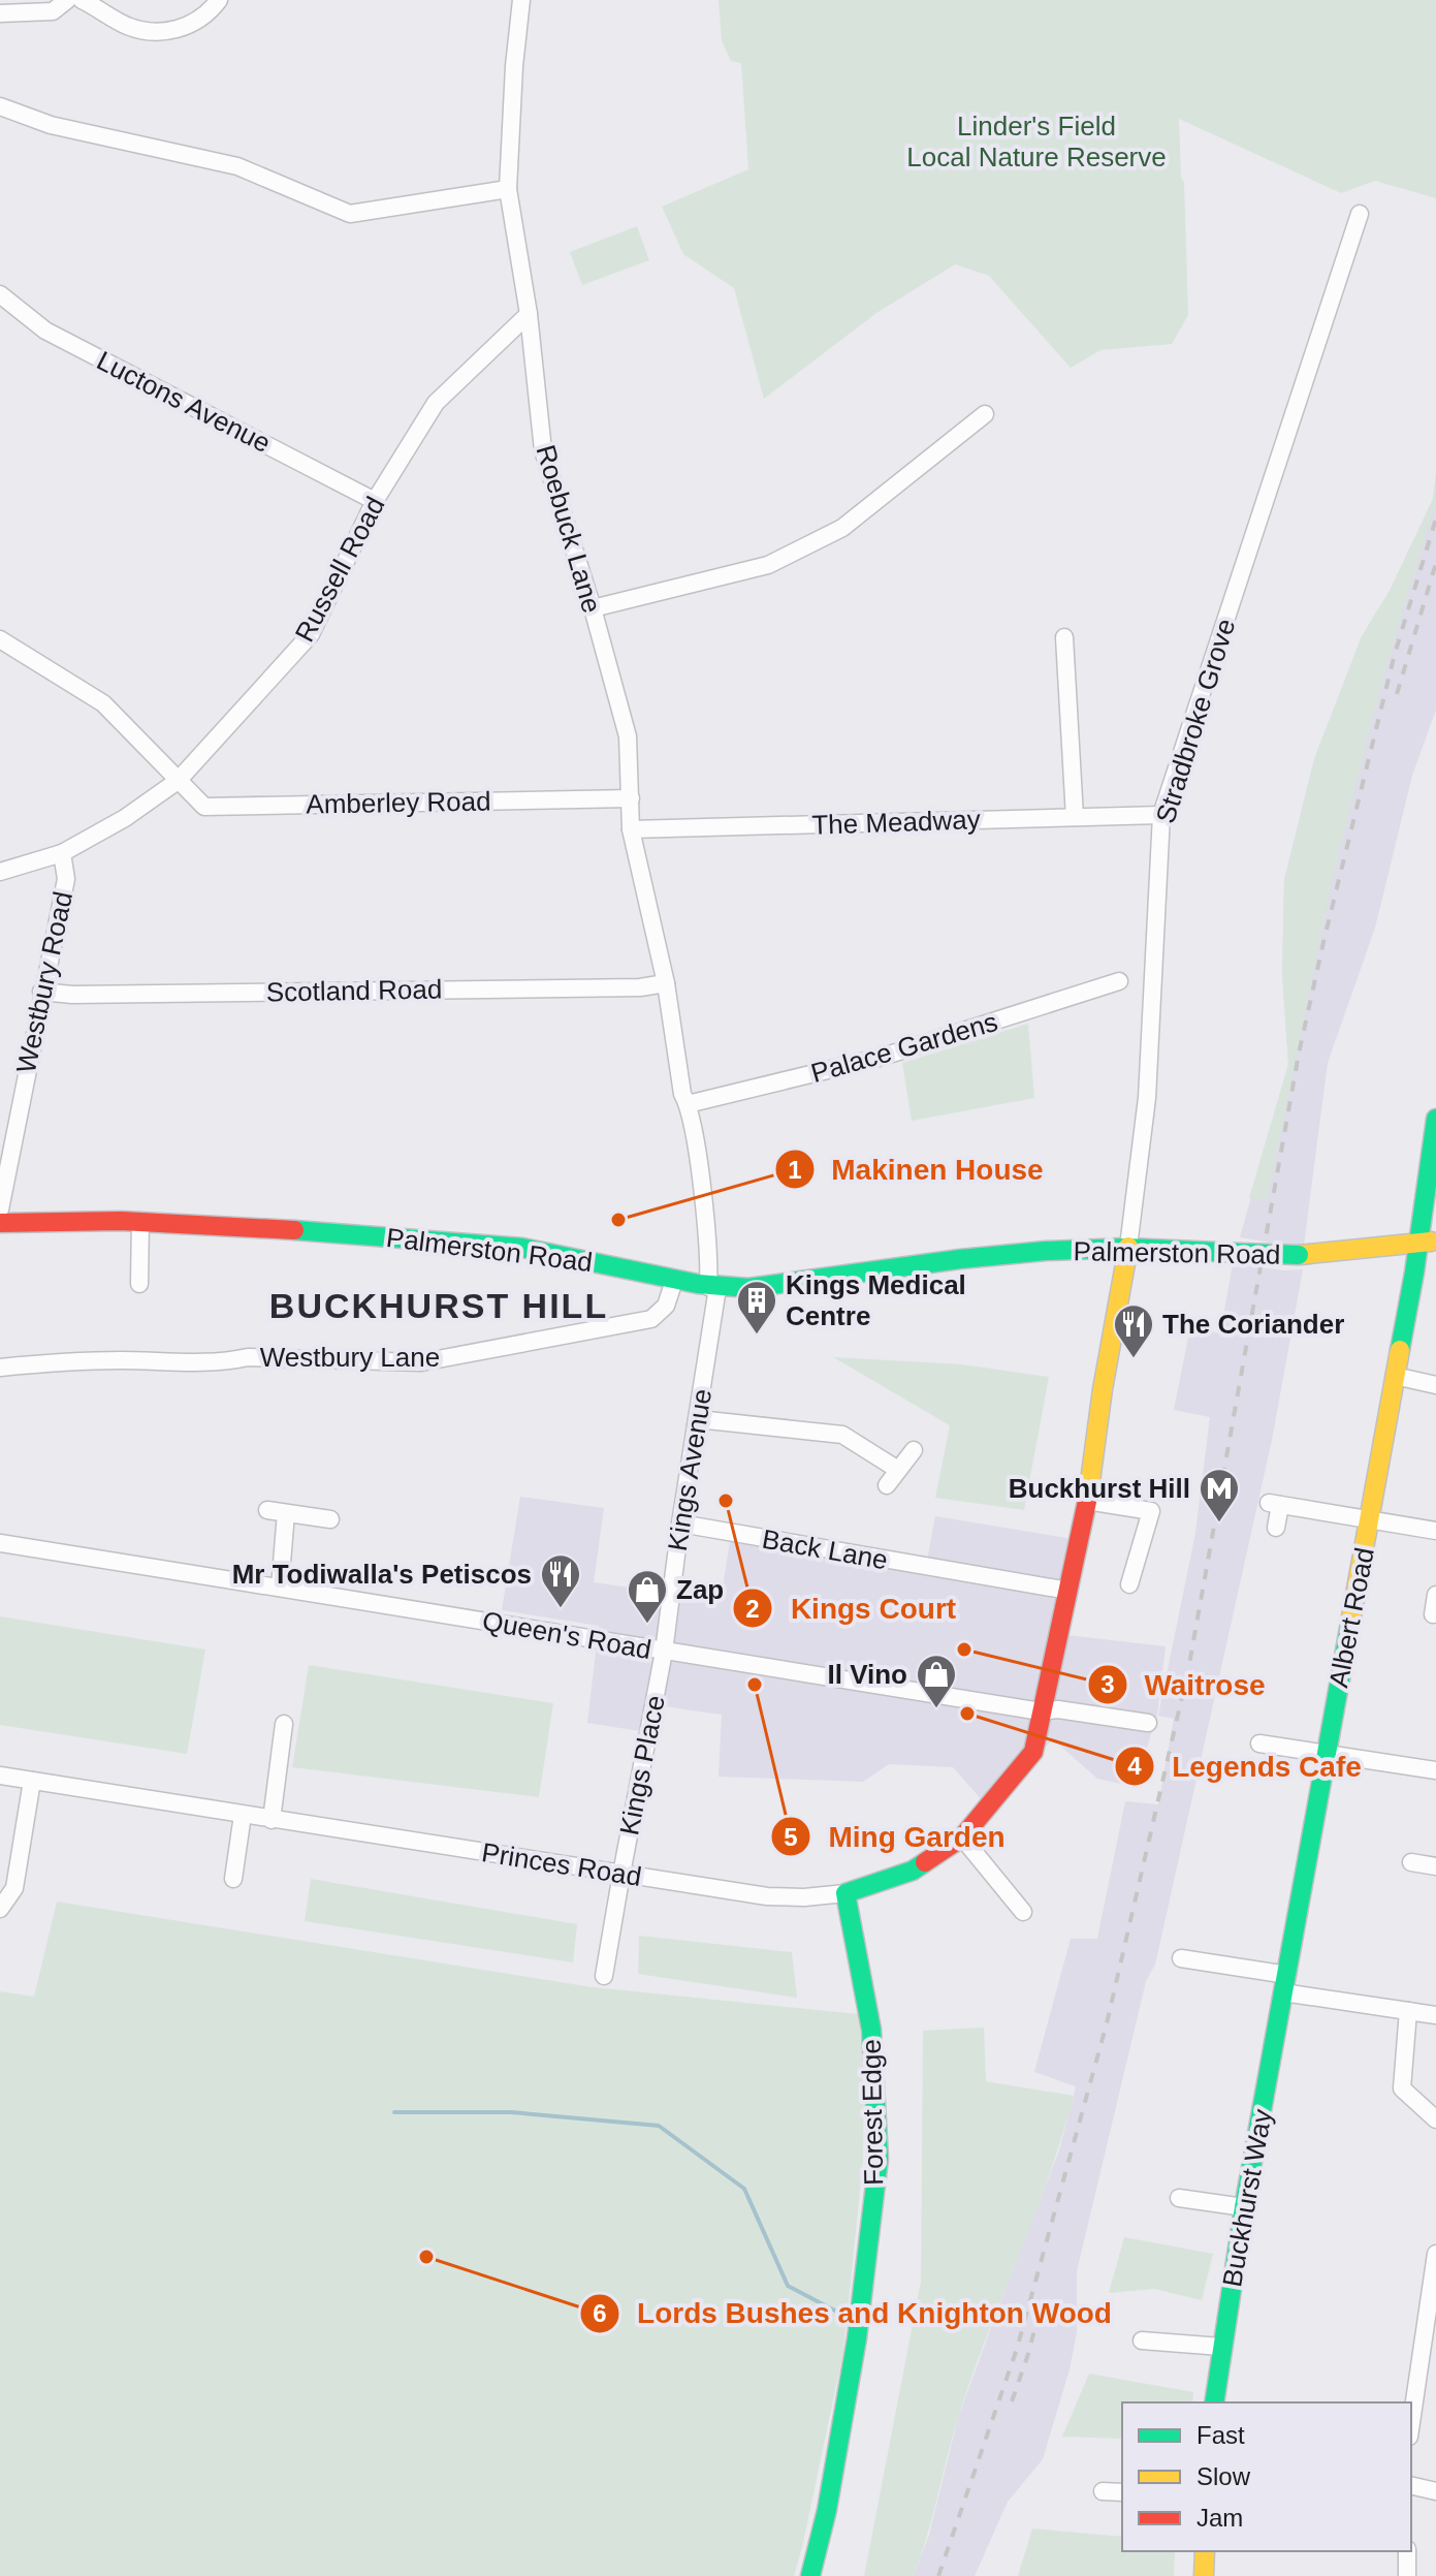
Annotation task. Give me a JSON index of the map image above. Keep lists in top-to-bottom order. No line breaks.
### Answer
{"streets":{"street":["Luctons Avenue","Roebuck Lane","Russell Road","Stradbroke Grove","Amberley Road","The Meadway","Westbury Road","Scotland Road","Palace Gardens","Palmerston Road","Westbury Lane","Kings Avenue","Back Lane","Albert Road","Queen's Road","Kings Place","Princes Road","Forest Edge","Buckhurst Way"]},"crossings":[["Luctons Avenue","Russell Road"],["Roebuck Lane","Russell Road"],["Roebuck Lane","Amberley Road"],["Roebuck Lane","The Meadway"],["Roebuck Lane","Scotland Road"],["Roebuck Lane","Palace Gardens"],["Roebuck Lane","Palmerston Road"],["Roebuck Lane","Kings Avenue"],["Russell Road","Amberley Road"],["Russell Road","Westbury Road"],["Stradbroke Grove","The Meadway"],["Stradbroke Grove","Palmerston Road"],["Stradbroke Grove","Princes Road"],["Westbury Road","Scotland Road"],["Palmerston Road","Westbury Lane"],["Palmerston Road","Kings Avenue"],["Palmerston Road","Albert Road"],["Palmerston Road","Princes Road"],["Kings Avenue","Back Lane"],["Kings Avenue","Queen's Road"],["Kings Avenue","Kings Place"],["Back Lane","Princes Road"],["Albert Road","Buckhurst Way"],["Queen's Road","Kings Place"],["Queen's Road","Princes Road"],["Kings Place","Princes Road"],["Princes Road","Forest Edge"]],"districts":["BUCKHURST HILL"],"parks":["Linder's Field Local Nature Reserve"],"places":{"other":["Makinen House","Kings Court","Waitrose","Ming Garden","Legends Cafe","Lords Bushes and Knighton Wood"],"building":["Kings Medical Centre"],"restaurant":["The Coriander","Mr Todiwalla's Petiscos"],"metro station":["Buckhurst Hill"],"shop":["Zap","Il Vino"]},"legend":["Fast","Slow","Jam"]}
